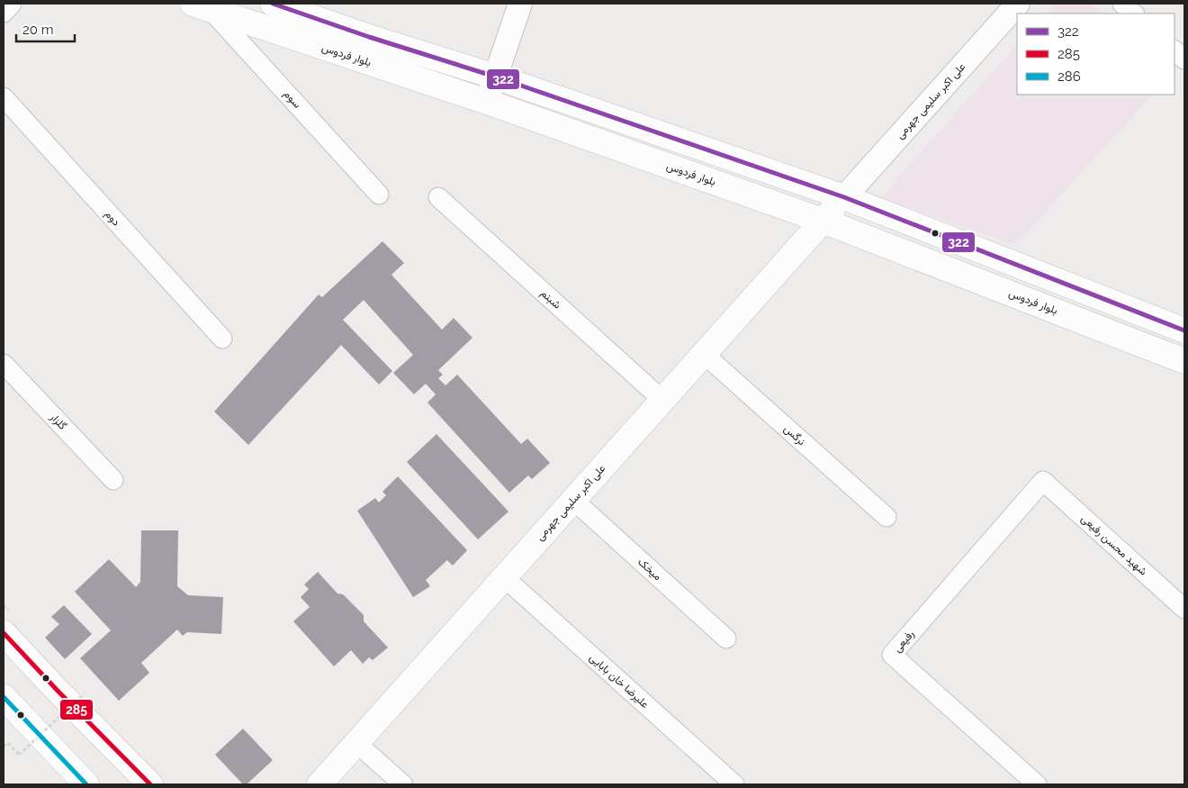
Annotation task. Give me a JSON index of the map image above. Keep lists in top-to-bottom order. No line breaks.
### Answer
{"streets":{"main road":["بلوار فردوس","علی اکبر سلیمی جهرمی"],"street":["سوم","دوم","شبنم","گلزار","نرگس","شهید محسن رفیعی","میخک","رفیعی","علیرضا خان بابایی"]},"crossings":[["بلوار فردوس","سوم"],["بلوار فردوس","علی اکبر سلیمی جهرمی"],["علی اکبر سلیمی جهرمی","شبنم"],["علی اکبر سلیمی جهرمی","نرگس"],["علی اکبر سلیمی جهرمی","میخک"],["علی اکبر سلیمی جهرمی","علیرضا خان بابایی"],["شهید محسن رفیعی","رفیعی"]],"lines":["transit line 322","transit line 285","transit line 286"],"legend":["322","285","286"],"scale_bar":"20 m"}
